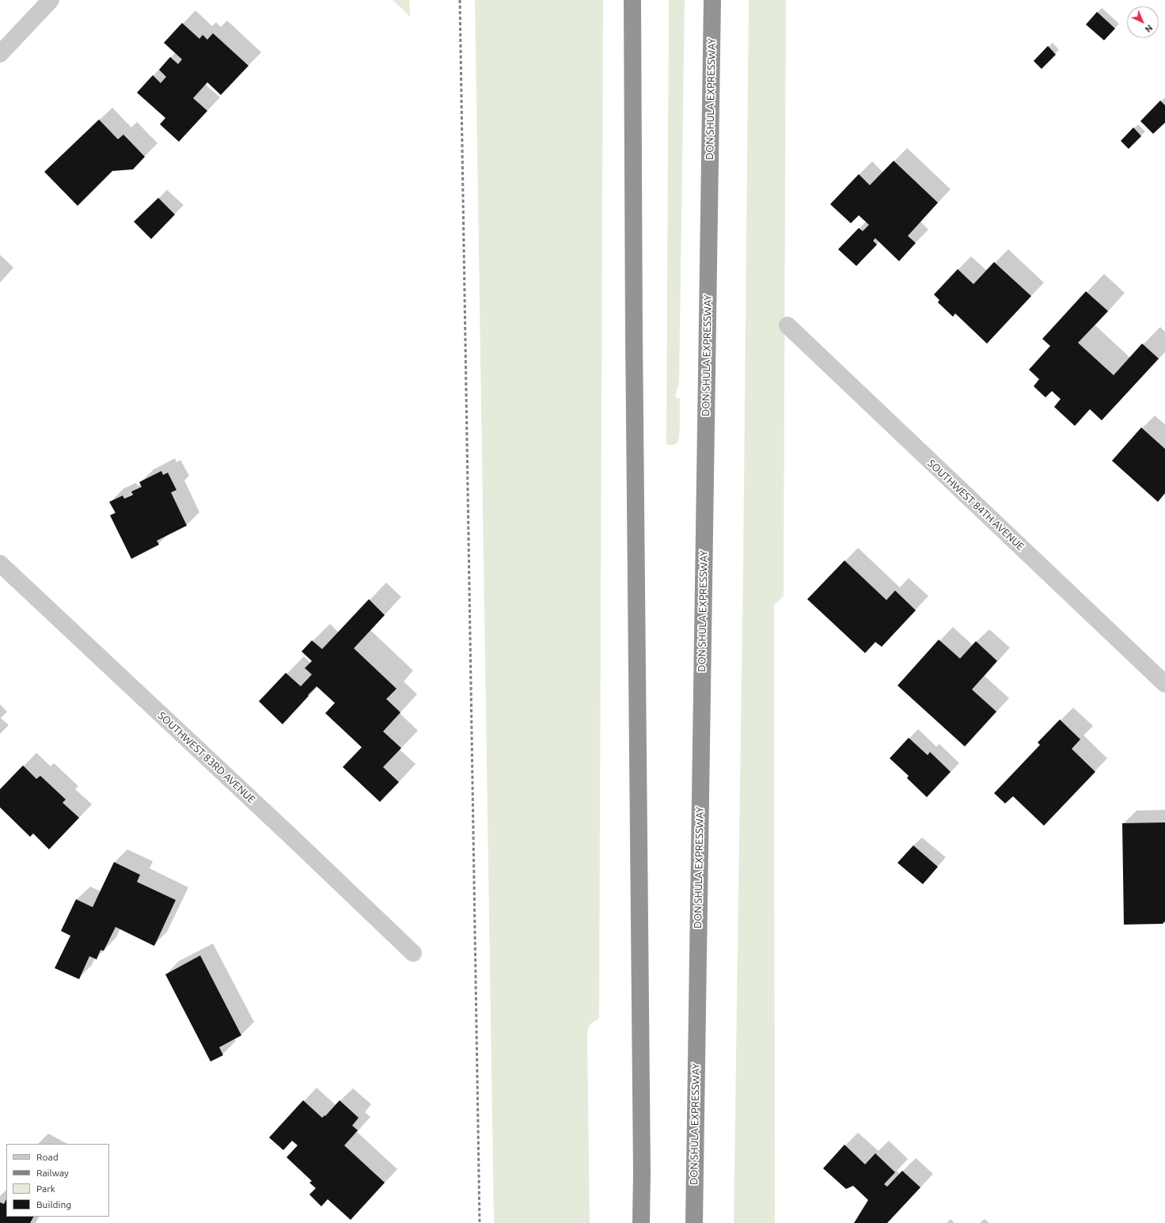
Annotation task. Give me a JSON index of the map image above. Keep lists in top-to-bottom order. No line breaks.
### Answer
{"streets":{"highway":["DON SHULA EXPRESSWAY"],"street":["SOUTHWEST 84TH AVENUE","SOUTHWEST 83RD AVENUE"]},"legend":["Road","Railway","Park","Building"],"north":"bottom right"}
